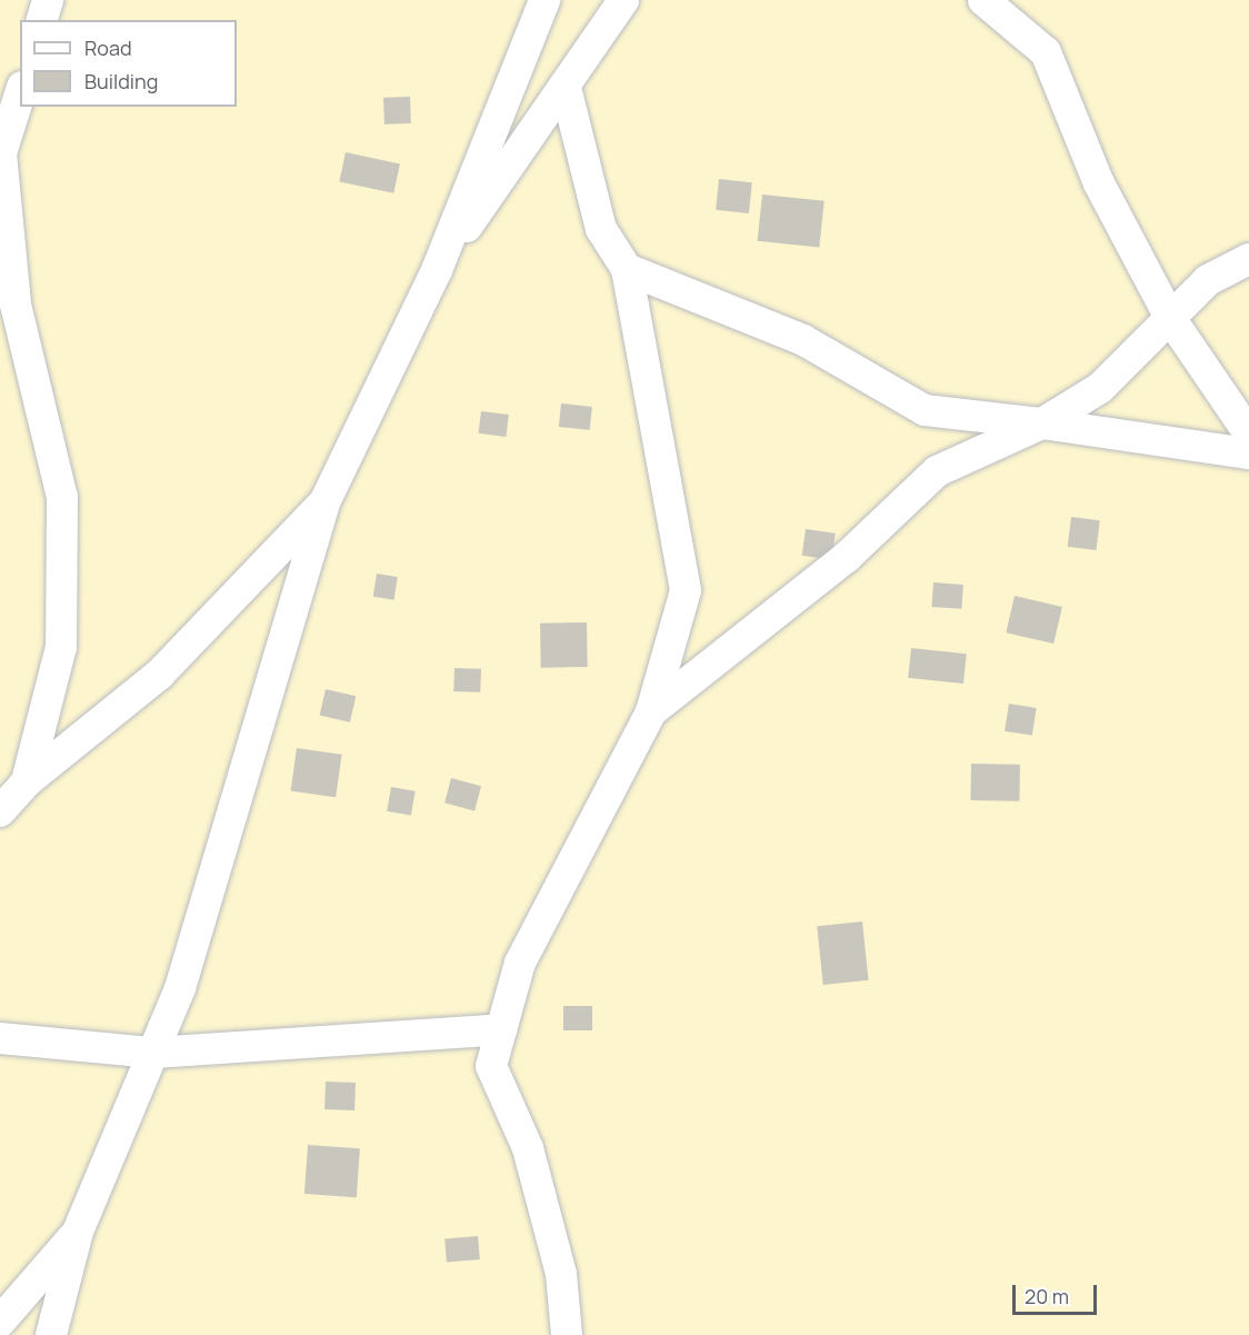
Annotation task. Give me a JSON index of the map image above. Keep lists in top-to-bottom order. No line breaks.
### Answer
{"legend":["Road","Building"],"scale_bar":"20 m"}
